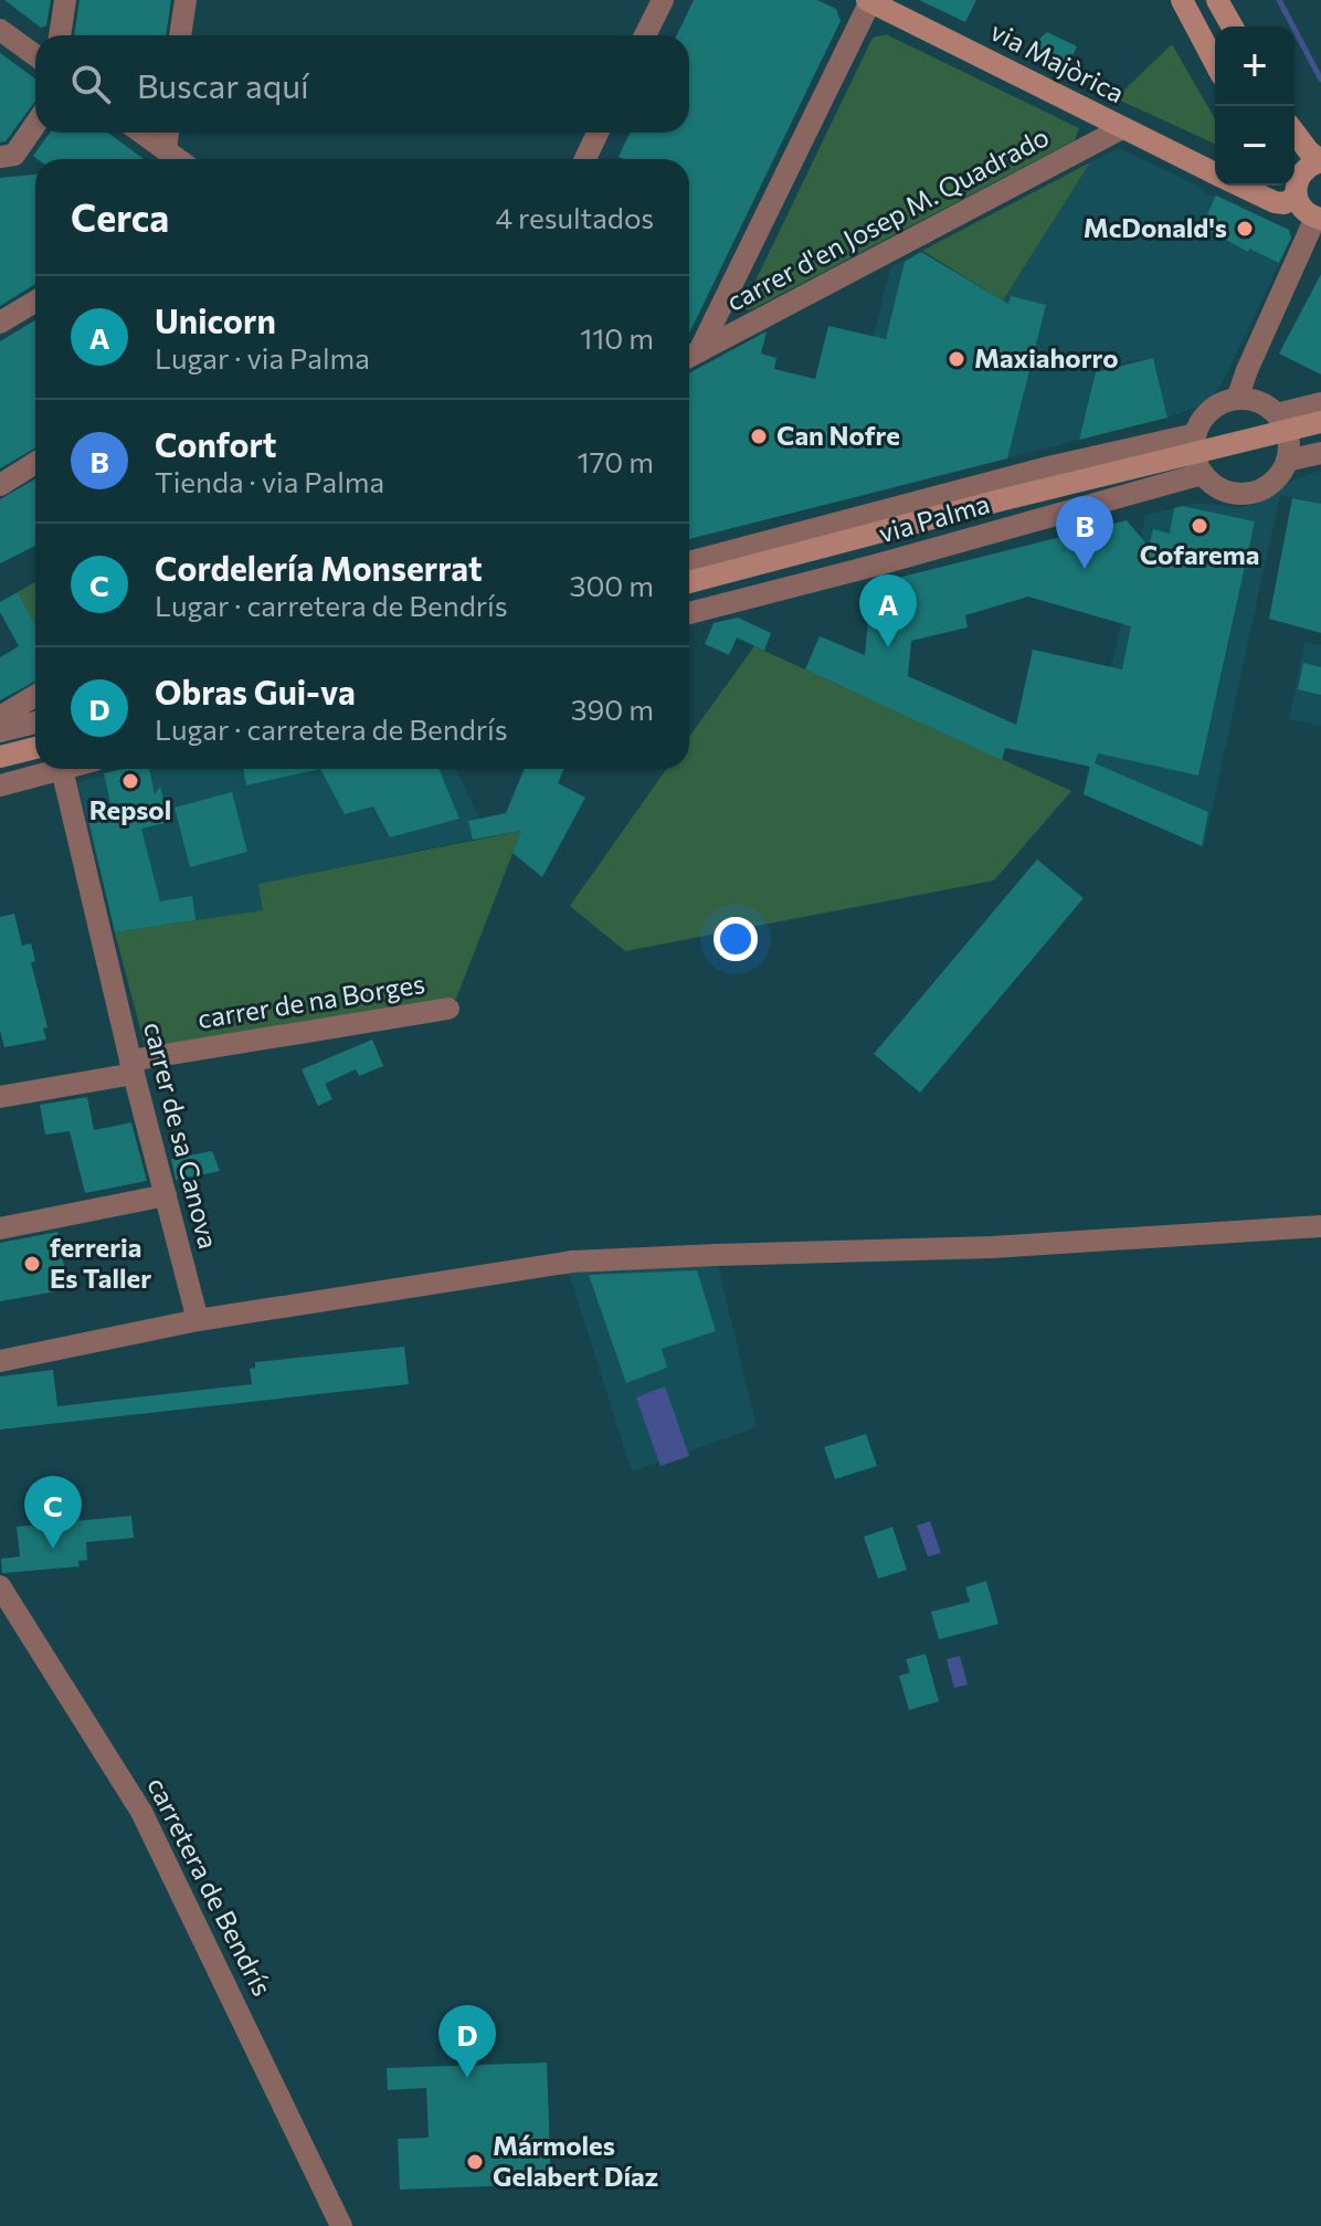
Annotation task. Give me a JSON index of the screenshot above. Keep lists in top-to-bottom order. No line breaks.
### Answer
{"streets":{"main road":["via Majòrica"],"street":["carrer d'en Josep M. Quadrado","via Palma","carrer de na Borges","carrer de sa Canova","carretera de Bendrís"]},"crossings":[["via Majòrica","carrer d'en Josep M. Quadrado"],["carrer de na Borges","carrer de sa Canova"]],"places":["McDonald's","Maxiahorro","Can Nofre","Cofarema","Repsol","ferreria Es Taller","Mármoles Gelabert Díaz"],"page":{"map_buttons":["+","−"],"search":"Buscar aquí","heading":["Cerca","4 resultados"],"list":[{"mark":"A","name":"Unicorn","note":"Lugar · via Palma","value":"110 m"},{"mark":"B","name":"Confort","note":"Tienda · via Palma","value":"170 m"},{"mark":"C","name":"Cordelería Monserrat","note":"Lugar · carretera de Bendrís","value":"300 m"},{"mark":"D","name":"Obras Gui-va","note":"Lugar · carretera de Bendrís","value":"390 m"}],"pins":["B","A","C","D"]}}
